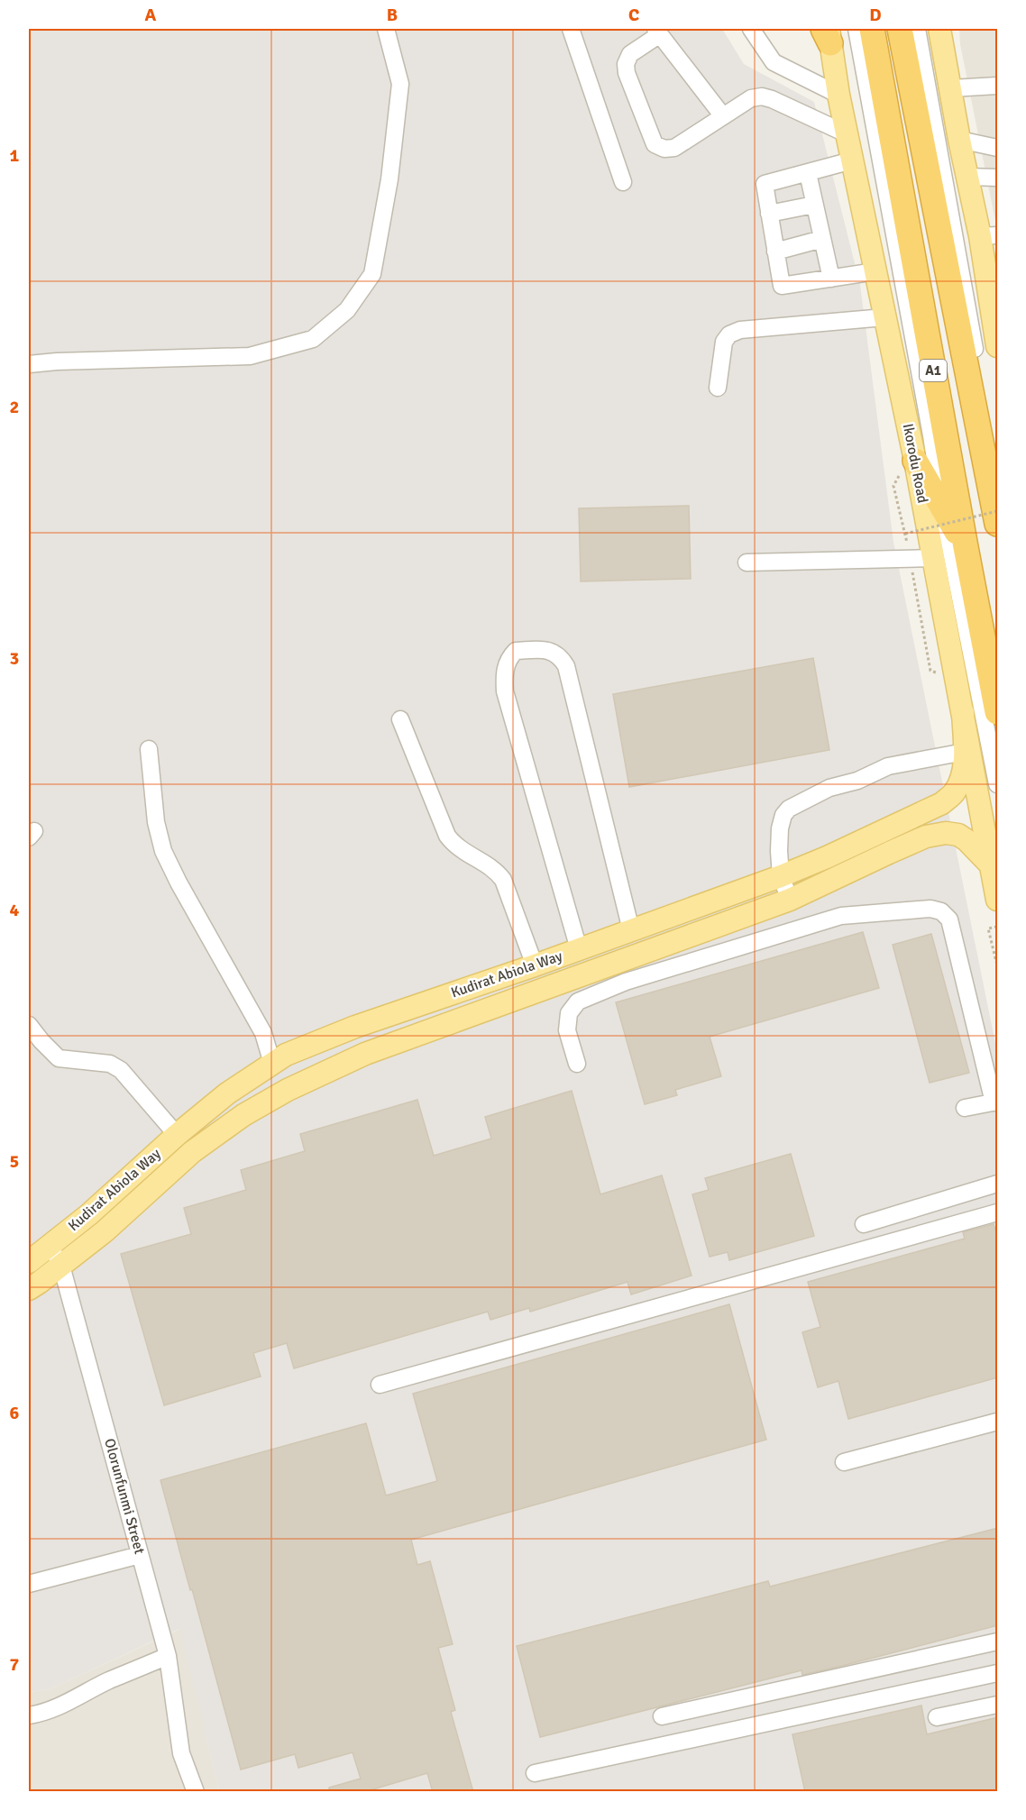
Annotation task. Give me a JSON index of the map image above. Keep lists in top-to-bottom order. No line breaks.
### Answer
{"streets":{"highway":["A1"],"main road":["Ikorodu Road","Kudirat Abiola Way"],"street":["Olorunfunmi Street"]},"crossings":[["Ikorodu Road","Kudirat Abiola Way"],["Kudirat Abiola Way","Olorunfunmi Street"]],"grid":{"columns":["A","B","C","D"],"rows":["1","2","3","4","5","6","7"]}}
